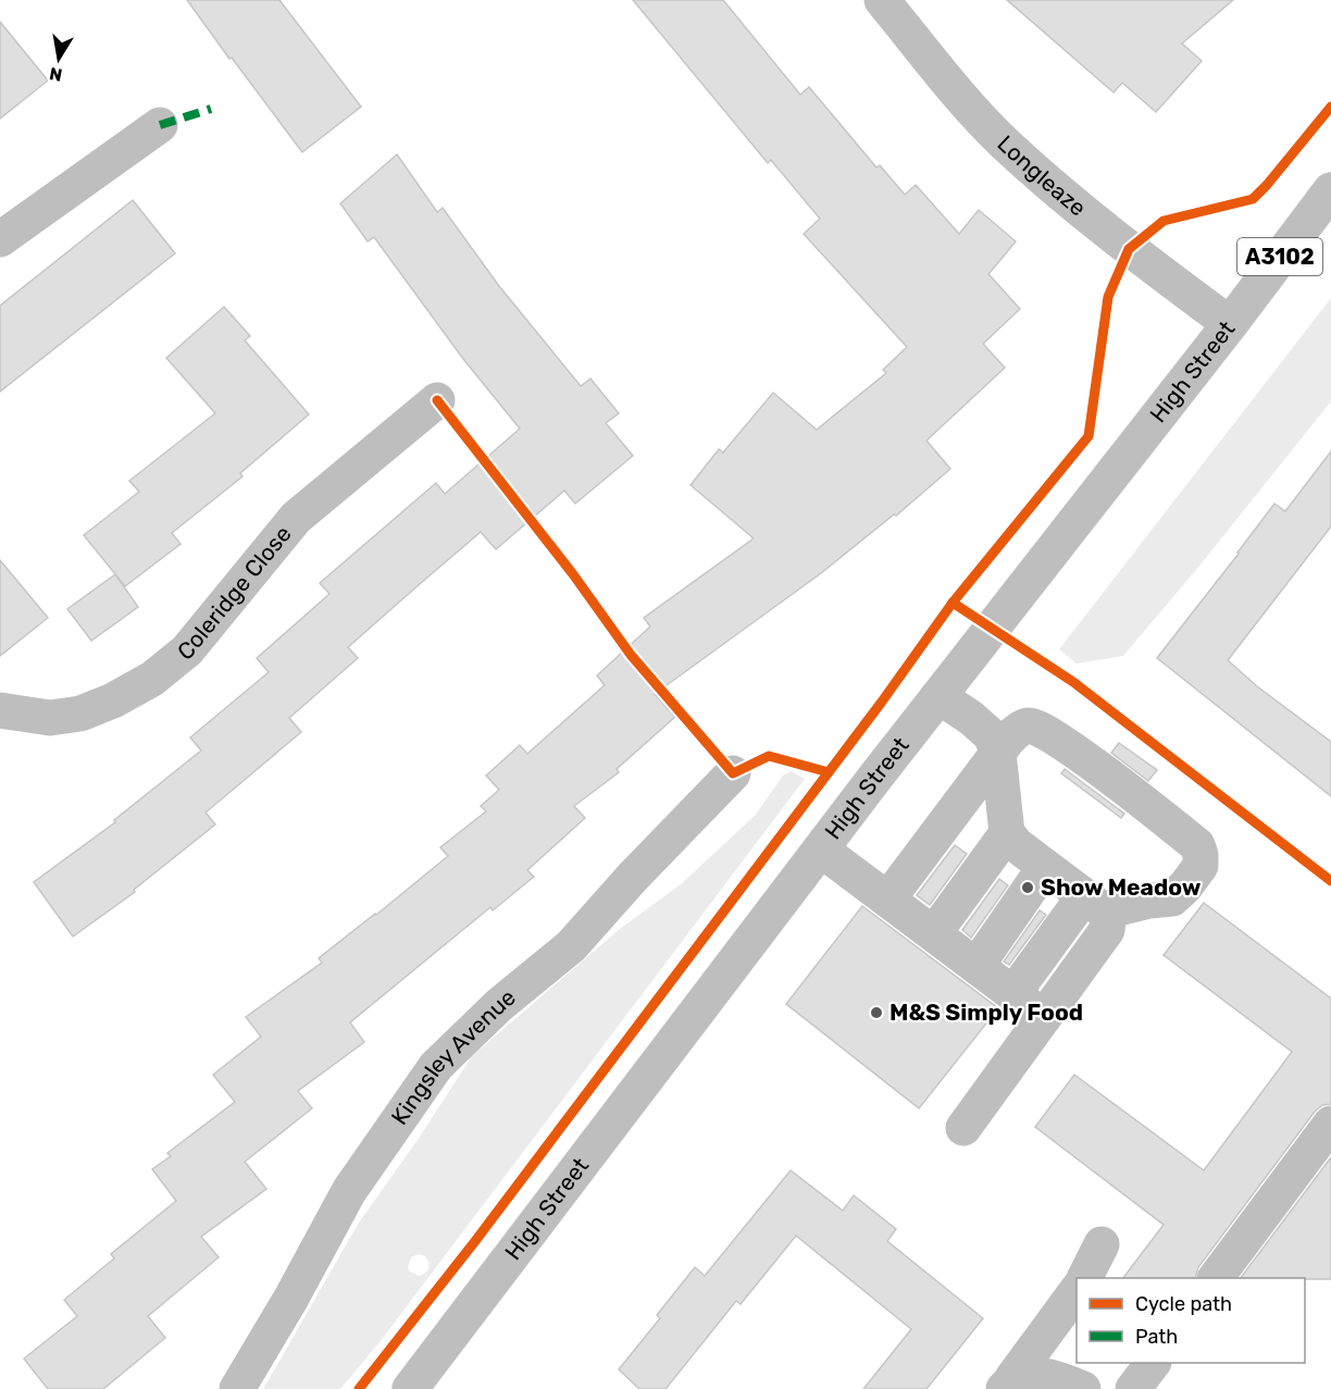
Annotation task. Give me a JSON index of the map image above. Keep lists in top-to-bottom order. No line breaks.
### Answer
{"streets":{"street":["Longleaze","A3102","High Street","Coleridge Close","Kingsley Avenue"]},"crossings":[["Longleaze","High Street"]],"places":["Show Meadow","M&S Simply Food"],"legend":["Cycle path","Path"],"north":"bottom"}
